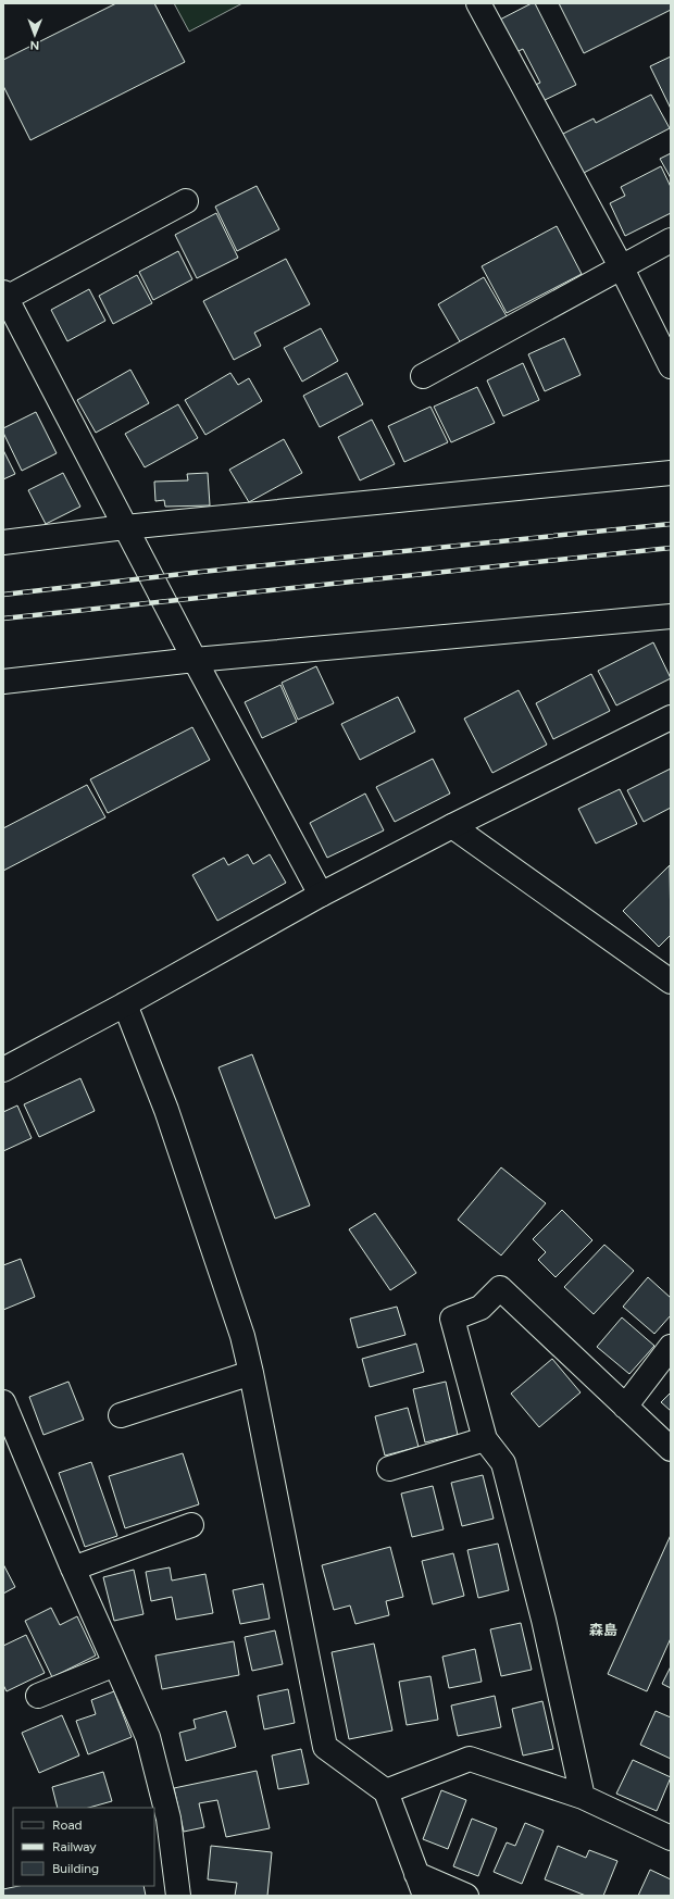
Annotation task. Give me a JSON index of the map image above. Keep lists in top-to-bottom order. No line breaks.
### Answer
{"districts":["森島"],"legend":["Road","Railway","Building"],"north":"bottom"}
